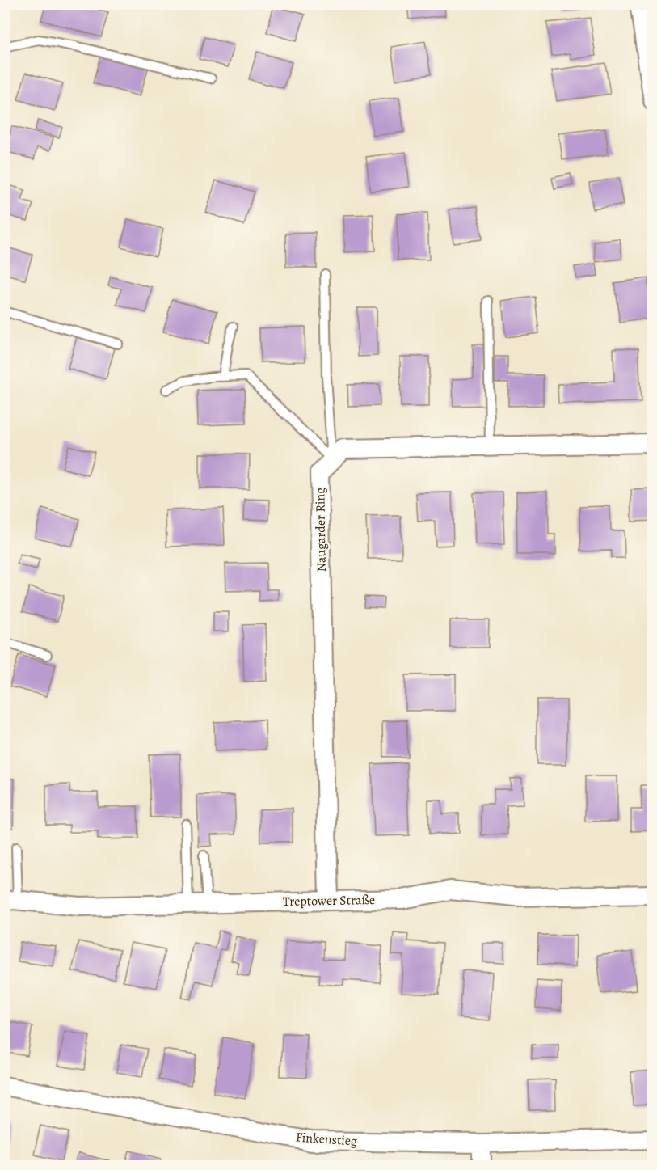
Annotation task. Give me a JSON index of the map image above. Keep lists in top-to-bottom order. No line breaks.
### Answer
{"streets":{"street":["Naugarder Ring","Treptower Straße","Finkenstieg"]},"crossings":[["Naugarder Ring","Treptower Straße"]]}
